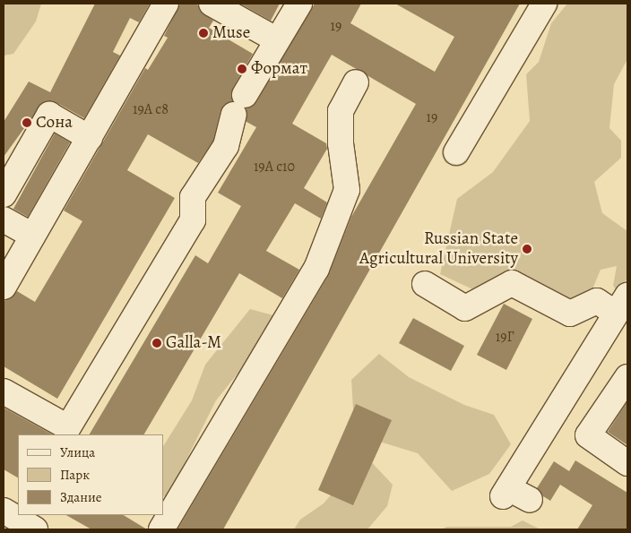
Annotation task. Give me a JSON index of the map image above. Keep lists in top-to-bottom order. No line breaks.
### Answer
{"places":["Muse","Формат","Сона","Russian State Agricultural University","Galla-M"],"house_numbers":["19","19А с8","19","19А с10","19Г"],"legend":["Улица","Парк","Здание"]}
